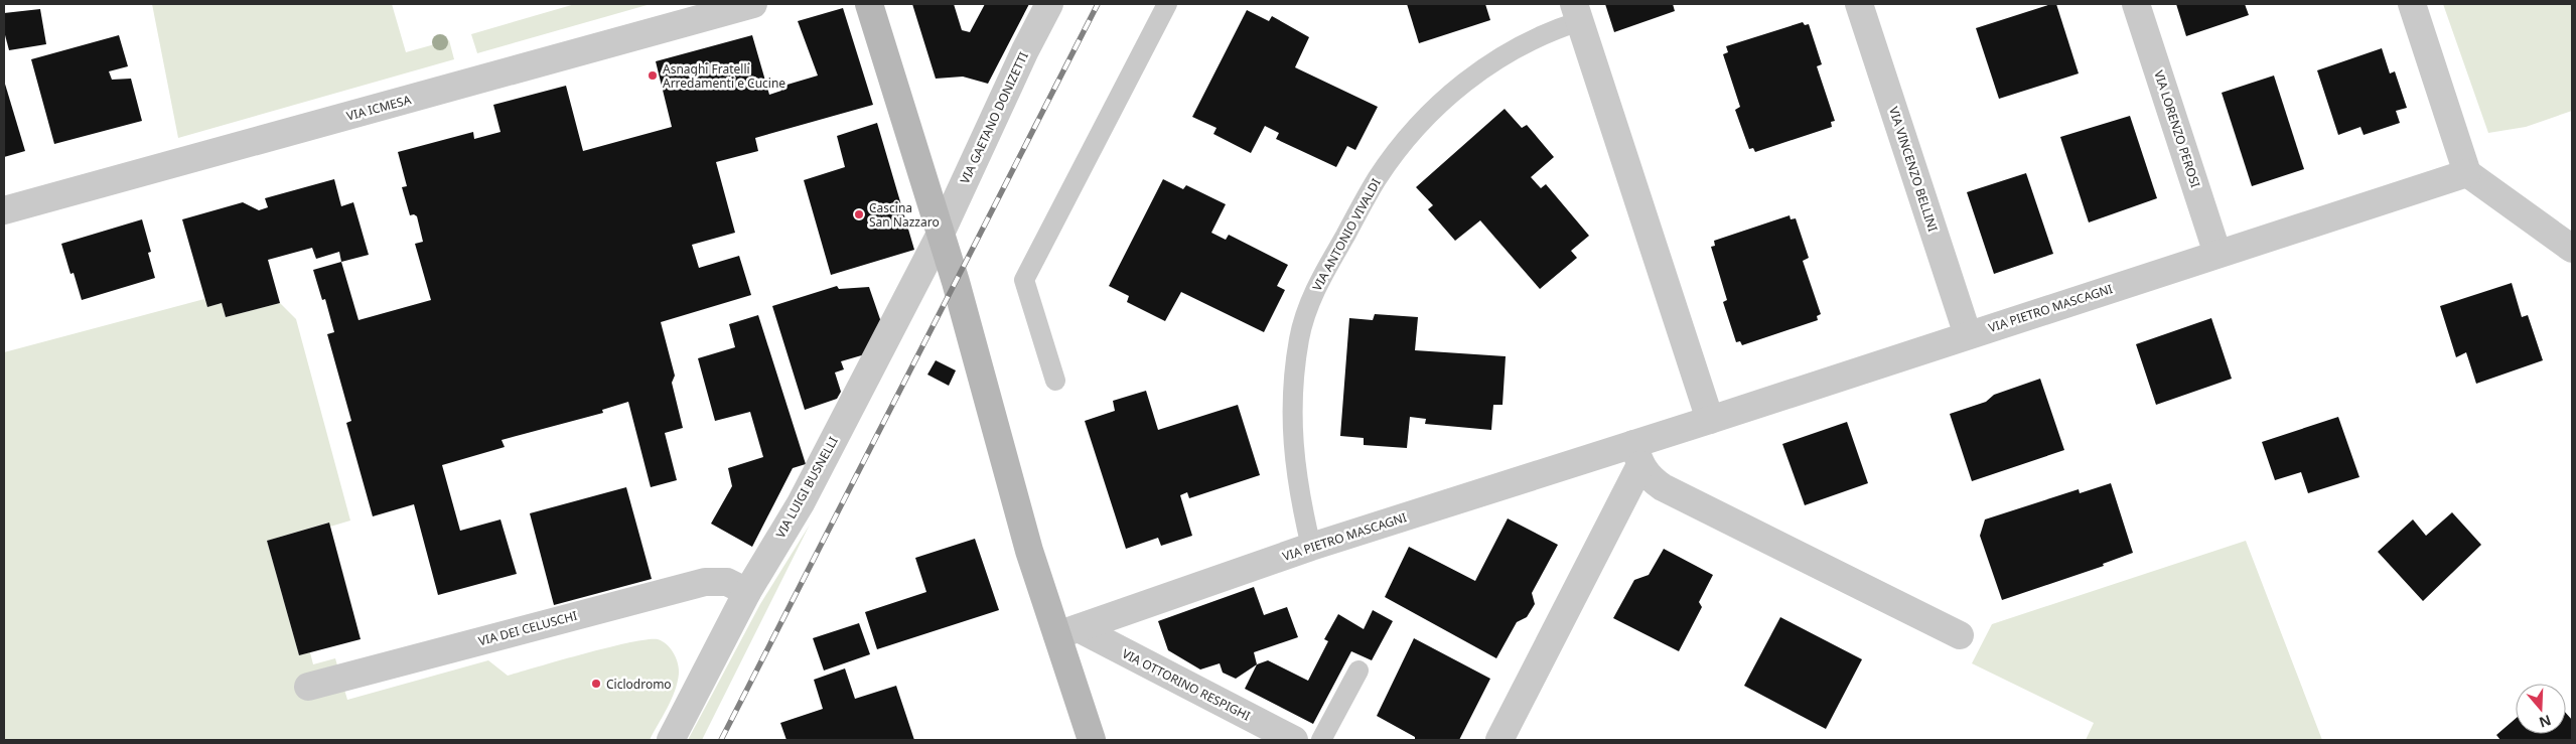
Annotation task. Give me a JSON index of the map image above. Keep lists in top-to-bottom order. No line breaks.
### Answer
{"streets":{"street":["VIA ICMESA","VIA GAETANO DONIZETTI","VIA LORENZO PEROSI","VIA VINCENZO BELLINI","VIA ANTONIO VIVALDI","VIA PIETRO MASCAGNI","VIA LUIGI BUSNELLI","VIA DEI CELUSCHI","VIA OTTORINO RESPIGHI"]},"crossings":[["VIA GAETANO DONIZETTI","VIA LUIGI BUSNELLI"],["VIA LORENZO PEROSI","VIA PIETRO MASCAGNI"],["VIA VINCENZO BELLINI","VIA PIETRO MASCAGNI"],["VIA ANTONIO VIVALDI","VIA PIETRO MASCAGNI"],["VIA PIETRO MASCAGNI","VIA OTTORINO RESPIGHI"],["VIA LUIGI BUSNELLI","VIA DEI CELUSCHI"]],"places":["Asnaghi Fratelli Arredamenti e Cucine","Cascina San Nazzaro","Ciclodromo"],"north":"bottom"}
